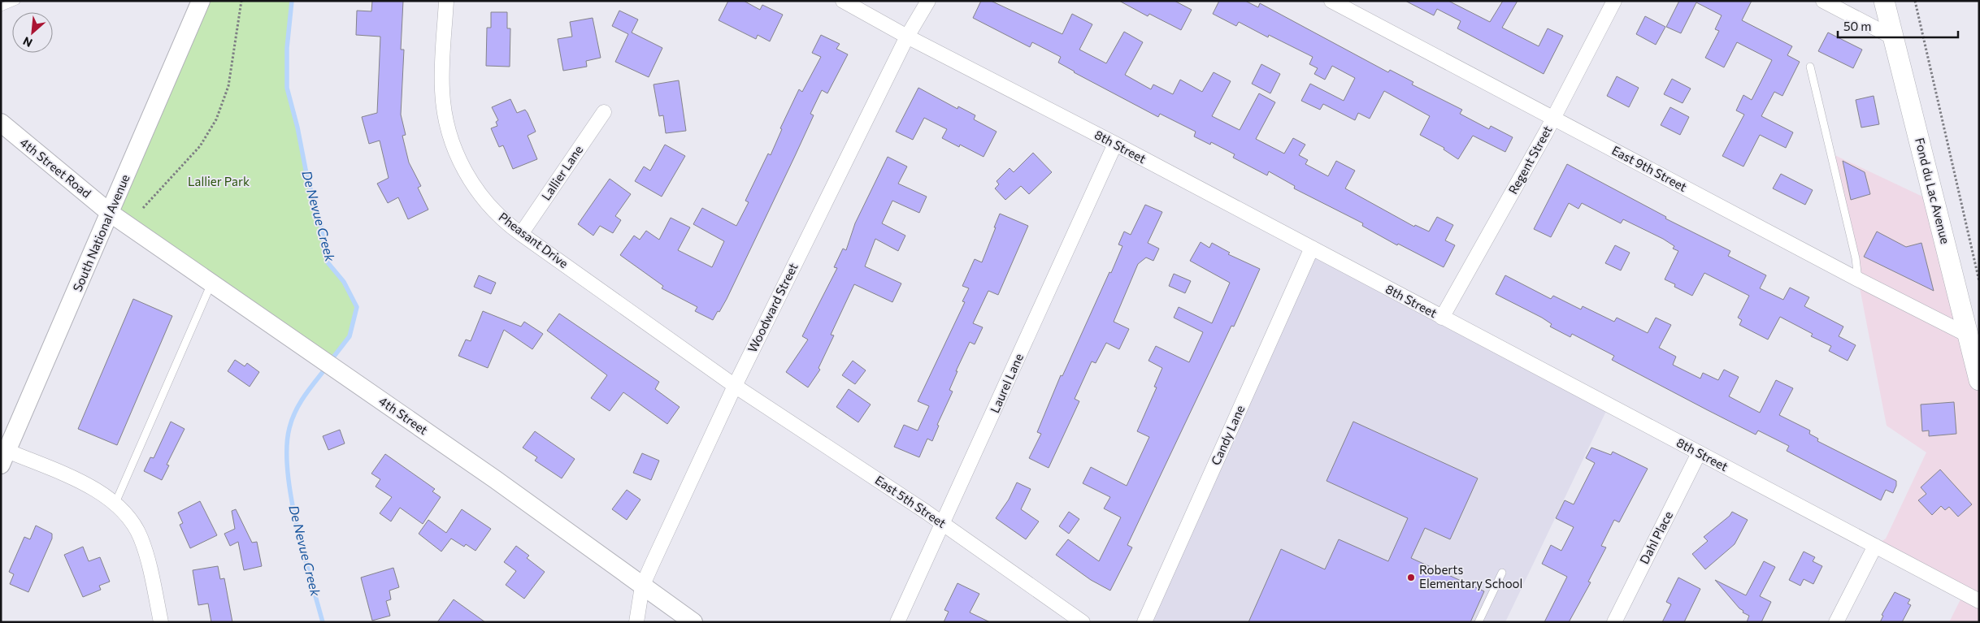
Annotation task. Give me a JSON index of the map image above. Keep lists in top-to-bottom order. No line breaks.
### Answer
{"streets":{"main road":["Fond du Lac Avenue"],"street":["8th Street","Regent Street","4th Street Road","East 9th Street","Lallier Lane","South National Avenue","Pheasant Drive","Woodward Street","Laurel Lane","4th Street","Candy Lane","East 5th Street","Dahl Place"]},"crossings":[["8th Street","Regent Street"],["8th Street","Woodward Street"],["8th Street","Laurel Lane"],["8th Street","Candy Lane"],["8th Street","Dahl Place"],["Regent Street","East 9th Street"],["4th Street Road","South National Avenue"],["4th Street Road","4th Street"],["East 9th Street","Fond du Lac Avenue"],["Lallier Lane","Pheasant Drive"],["South National Avenue","4th Street"],["Pheasant Drive","Woodward Street"],["Pheasant Drive","East 5th Street"],["Woodward Street","4th Street"],["Woodward Street","East 5th Street"],["Laurel Lane","East 5th Street"]],"water":["De Nevue Creek"],"parks":["Lallier Park"],"places":["Roberts Elementary School"],"scale_bar":"50 m","north":"bottom left"}
